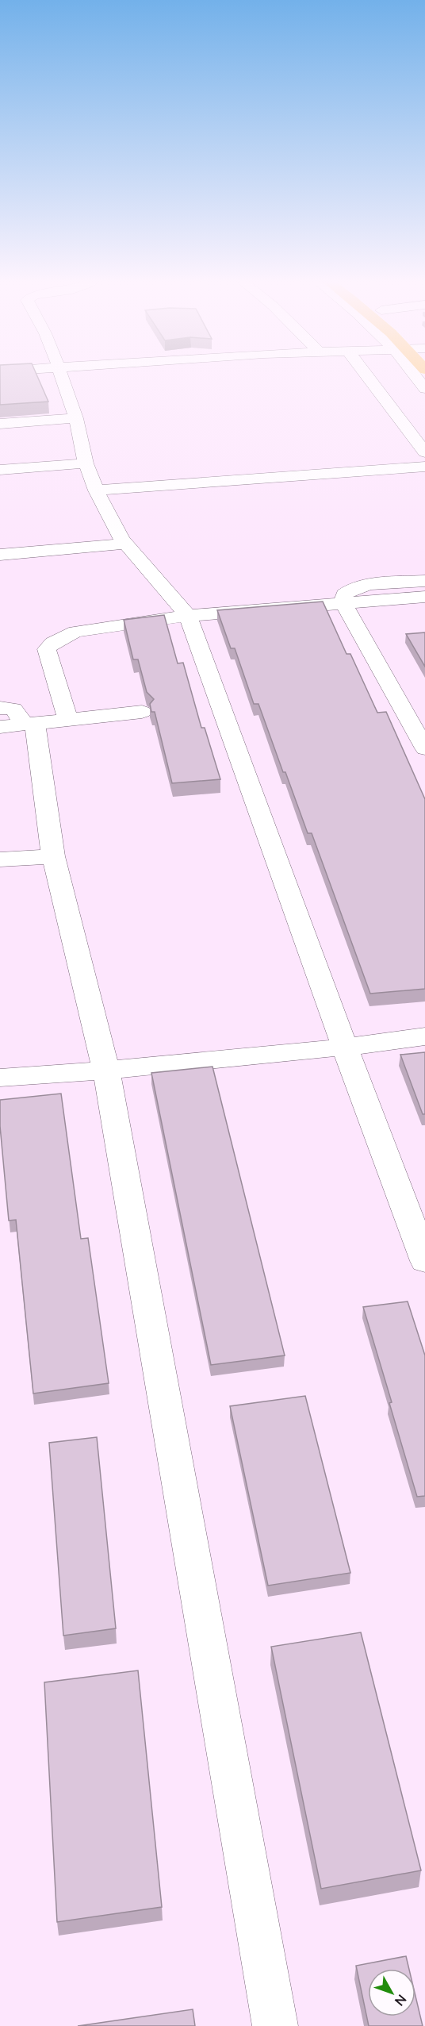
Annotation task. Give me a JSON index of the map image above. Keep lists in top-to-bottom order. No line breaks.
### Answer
{"north":"bottom right"}
